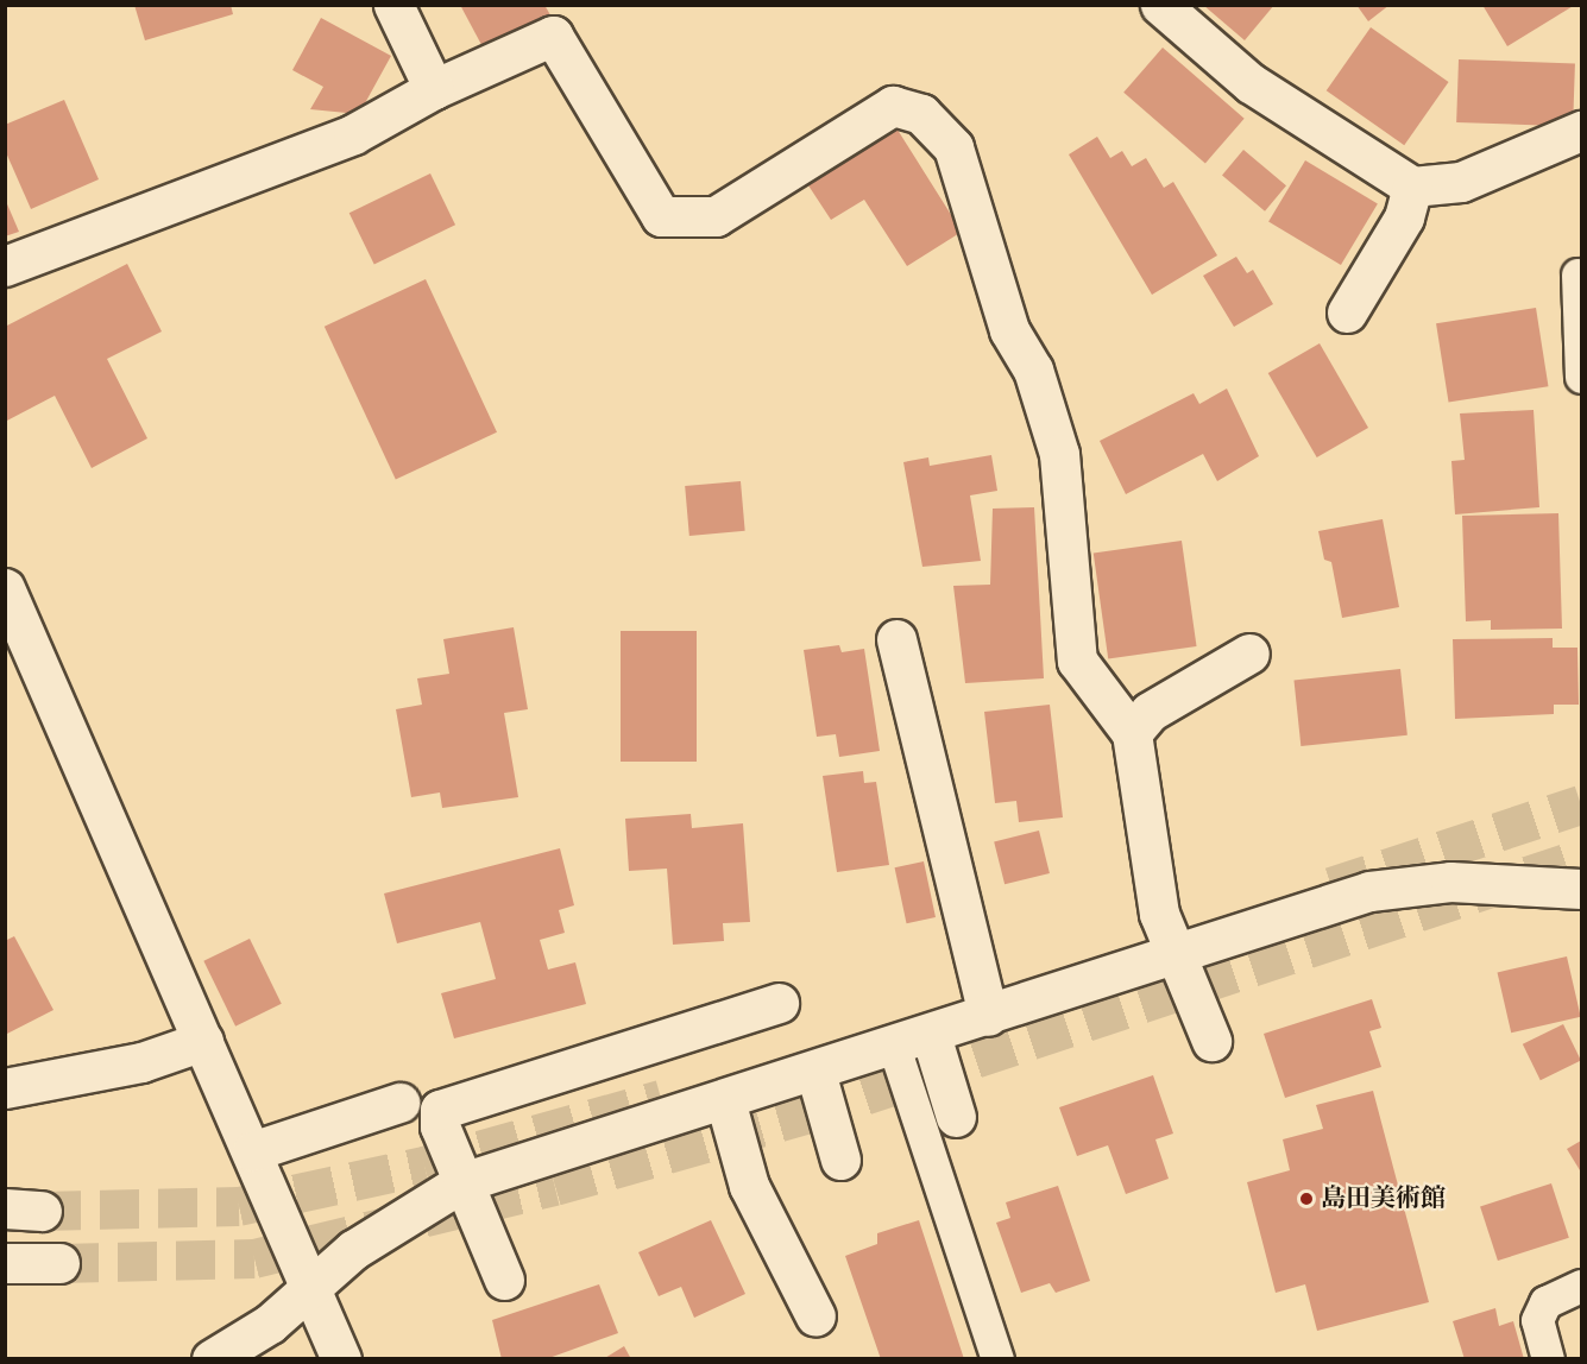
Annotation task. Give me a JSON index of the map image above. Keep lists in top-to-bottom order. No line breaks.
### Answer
{"places":["島田美術館"]}
